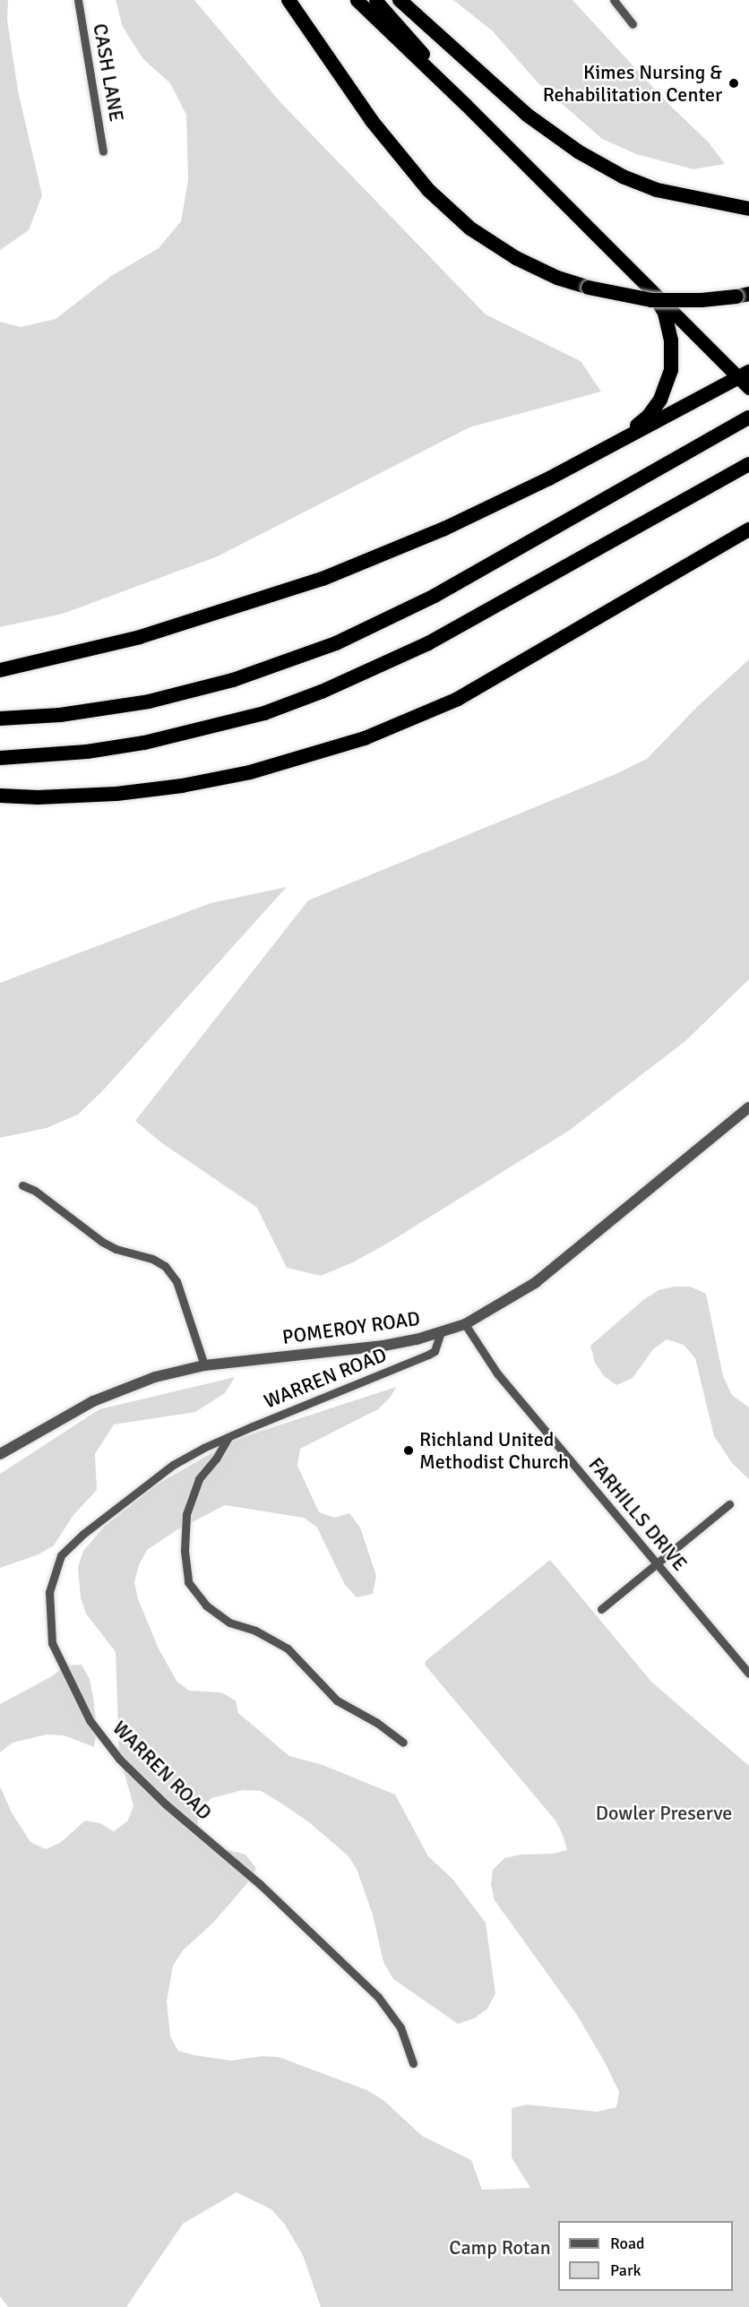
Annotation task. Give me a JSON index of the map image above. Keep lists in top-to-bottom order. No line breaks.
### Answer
{"streets":{"street":["CASH LANE","POMEROY ROAD","WARREN ROAD","FARHILLS DRIVE"]},"crossings":[["POMEROY ROAD","WARREN ROAD"],["POMEROY ROAD","FARHILLS DRIVE"]],"parks":["Dowler Preserve","Camp Rotan"],"places":["Kimes Nursing & Rehabilitation Center","Richland United Methodist Church"],"legend":["Road","Park"]}
